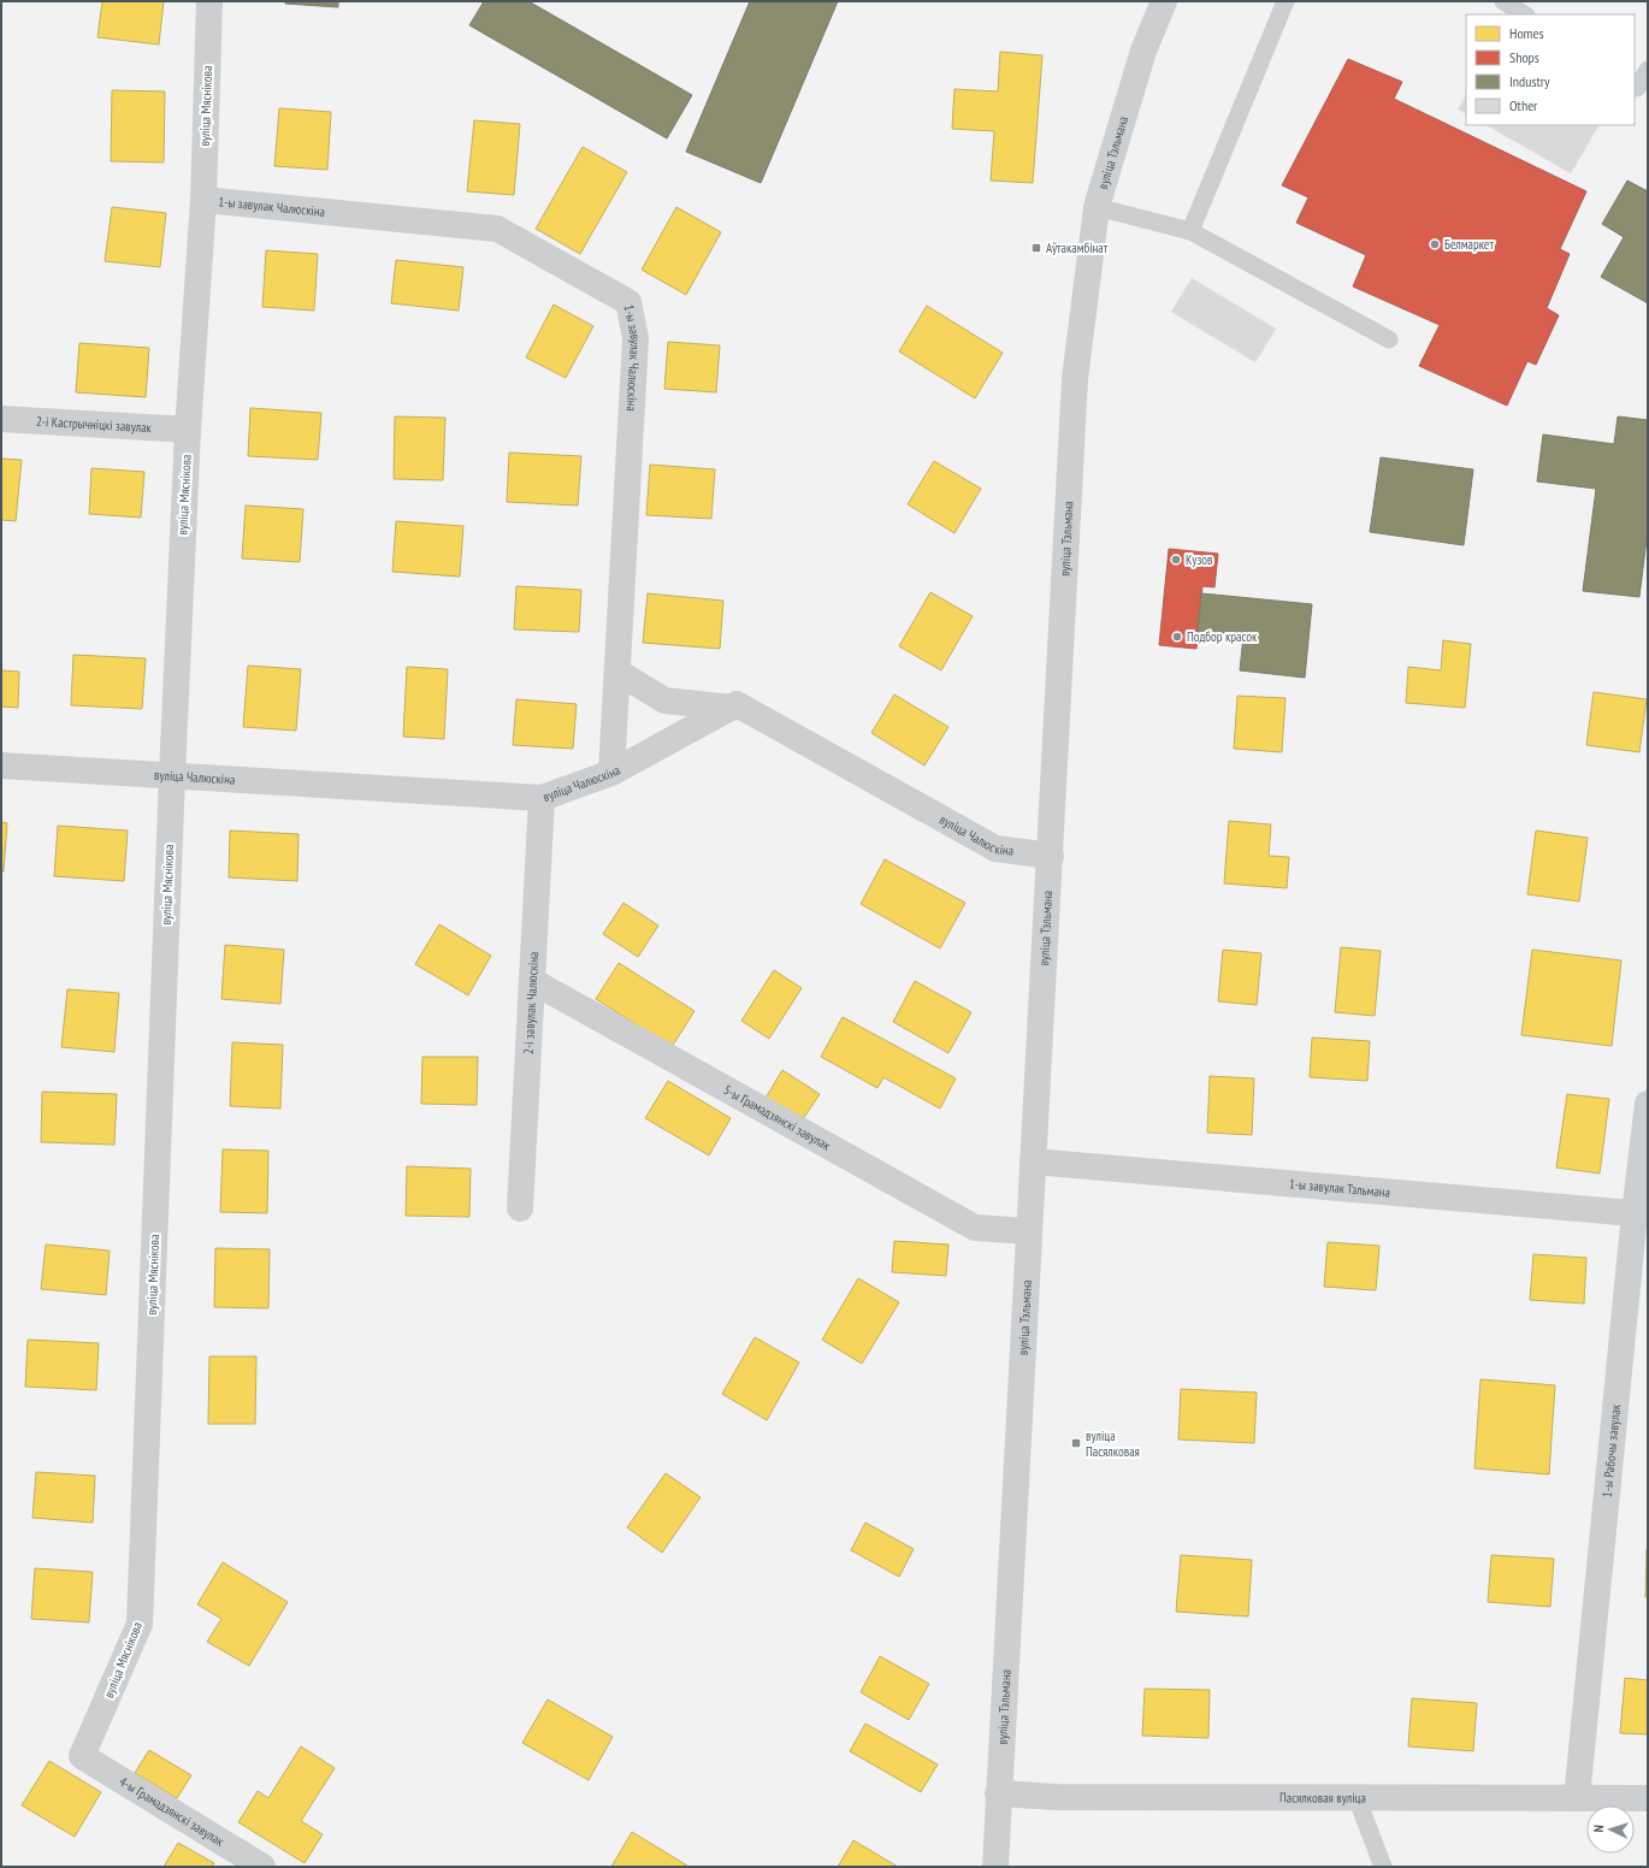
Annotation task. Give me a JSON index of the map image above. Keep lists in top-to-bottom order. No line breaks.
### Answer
{"streets":{"street":["вуліца Мяснікова","вуліца Тэльмана","1-ы завулак Чалюскіна","2-і Кастрычніцкі завулак","вуліца Чалюскіна","2-і завулак Чалюскіна","5-ы Грамадзянскі завулак","1-ы завулак Тэльмана","1-ы Рабочы завулак","Пасялковая вуліца","4-ы Грамадзянскі завулак"]},"crossings":[["вуліца Мяснікова","1-ы завулак Чалюскіна"],["вуліца Мяснікова","2-і Кастрычніцкі завулак"],["вуліца Мяснікова","вуліца Чалюскіна"],["вуліца Мяснікова","4-ы Грамадзянскі завулак"],["вуліца Тэльмана","вуліца Чалюскіна"],["вуліца Тэльмана","5-ы Грамадзянскі завулак"],["вуліца Тэльмана","1-ы завулак Тэльмана"],["вуліца Тэльмана","Пасялковая вуліца"],["1-ы завулак Чалюскіна","вуліца Чалюскіна"],["вуліца Чалюскіна","2-і завулак Чалюскіна"],["2-і завулак Чалюскіна","5-ы Грамадзянскі завулак"],["1-ы завулак Тэльмана","1-ы Рабочы завулак"],["1-ы Рабочы завулак","Пасялковая вуліца"]],"places":{"other":["Белмаркет","Кузов","Подбор красок"],"transit":["Аўтакамбінат","вуліца Пасялковая"]},"legend":["Homes","Shops","Industry","Other"],"north":"left"}
